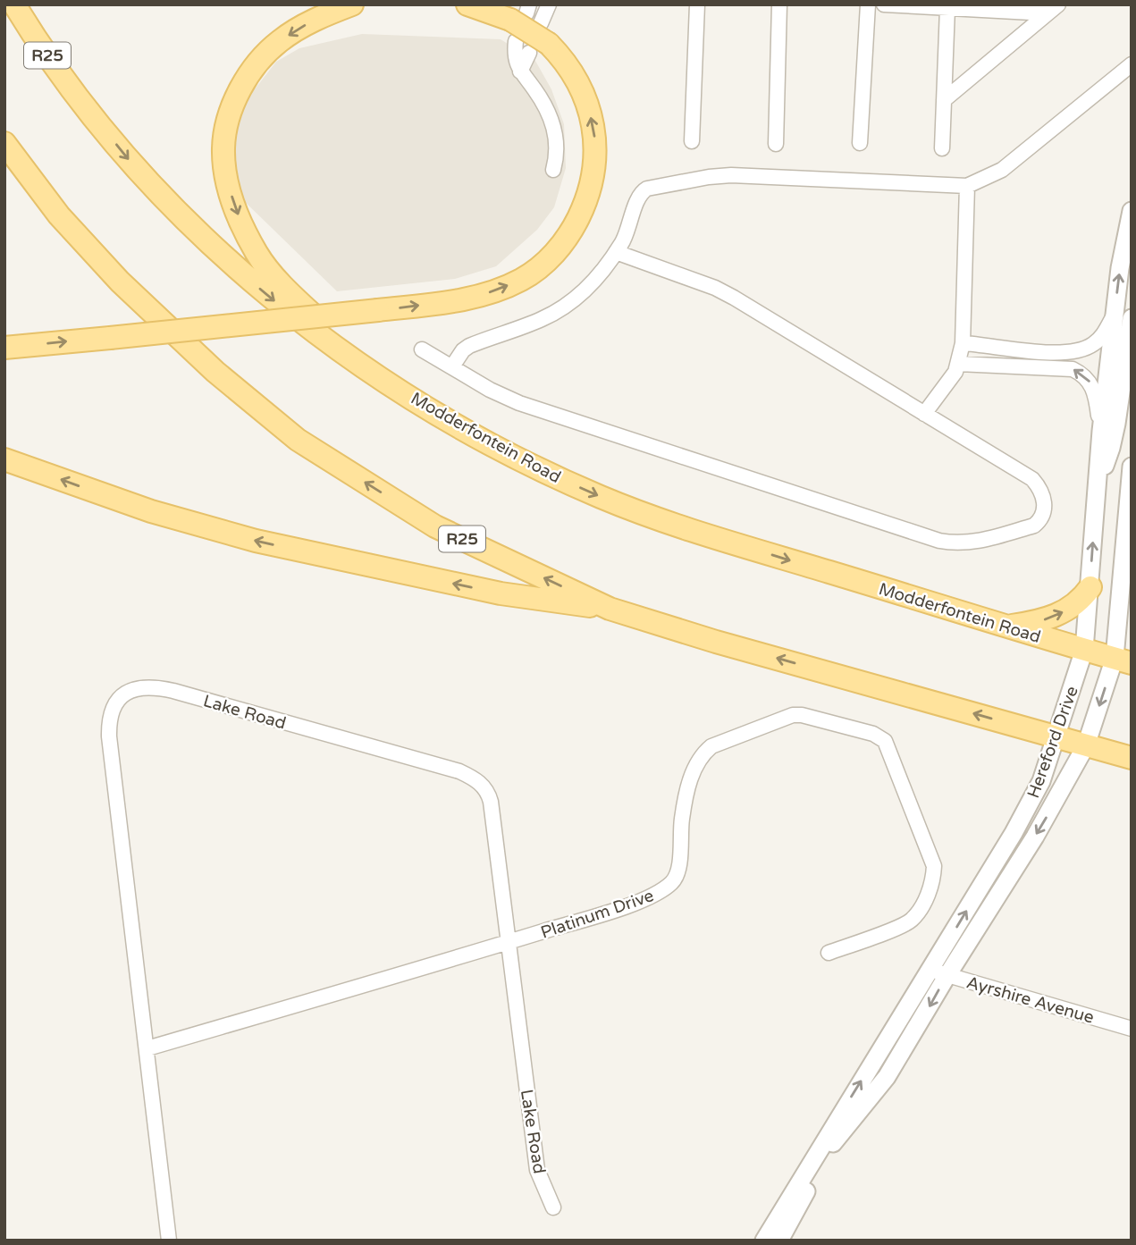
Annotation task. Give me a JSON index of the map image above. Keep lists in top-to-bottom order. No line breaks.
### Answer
{"streets":{"main road":["R25","Modderfontein Road"],"street":["Lake Road","Hereford Drive","Platinum Drive","Ayrshire Avenue"]},"crossings":[["R25","Hereford Drive"],["Modderfontein Road","Hereford Drive"],["Lake Road","Platinum Drive"],["Hereford Drive","Ayrshire Avenue"]]}
